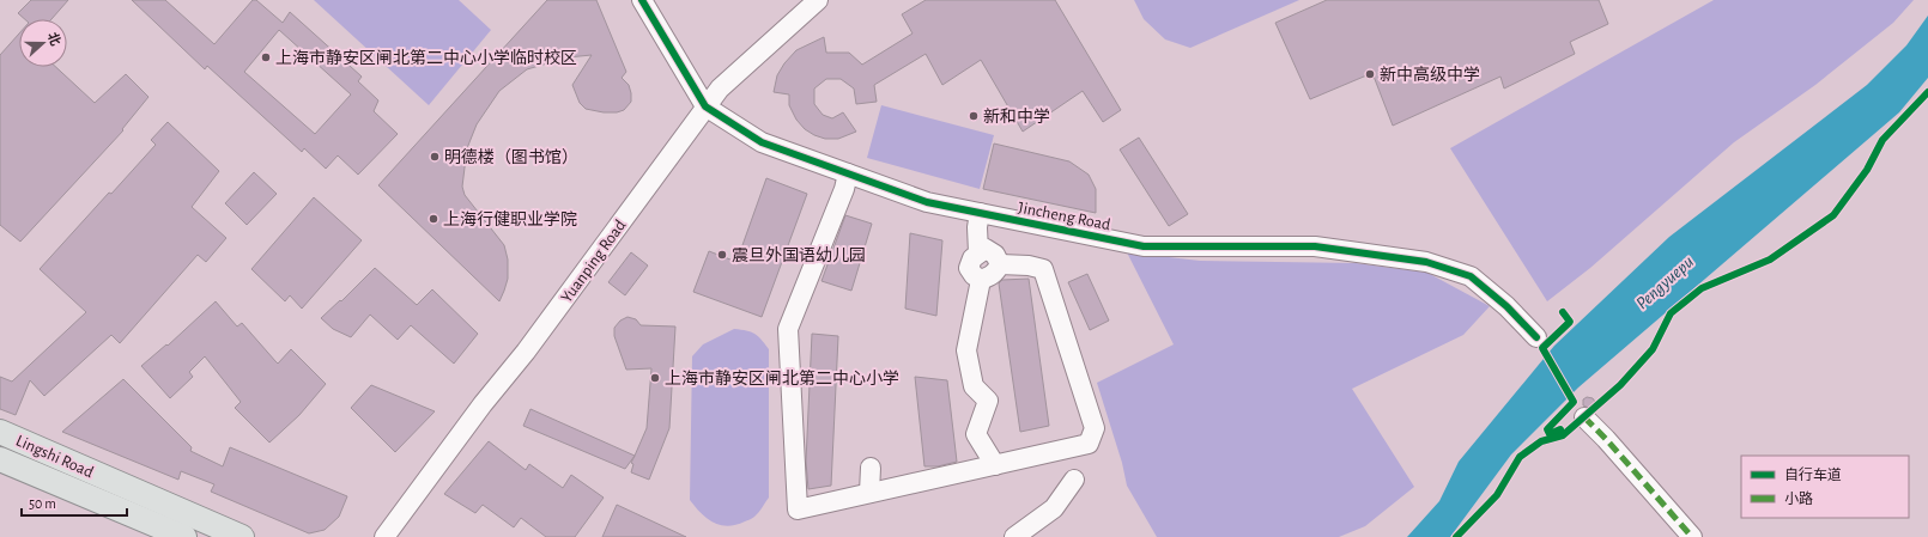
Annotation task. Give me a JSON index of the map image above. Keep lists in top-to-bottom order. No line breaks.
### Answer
{"streets":{"main road":["Lingshi Road"],"street":["Jincheng Road","Yuanping Road"]},"crossings":[["Jincheng Road","Yuanping Road"]],"water":["Pengyuepu"],"places":["上海市静安区闸北第二中心小学临时校区","新中高级中学","新和中学","明德楼（图书馆）","上海行健职业学院","震旦外国语幼儿园","上海市静安区闸北第二中心小学"],"legend":["自行车道","小路"],"scale_bar":"50 m","north":"right"}
